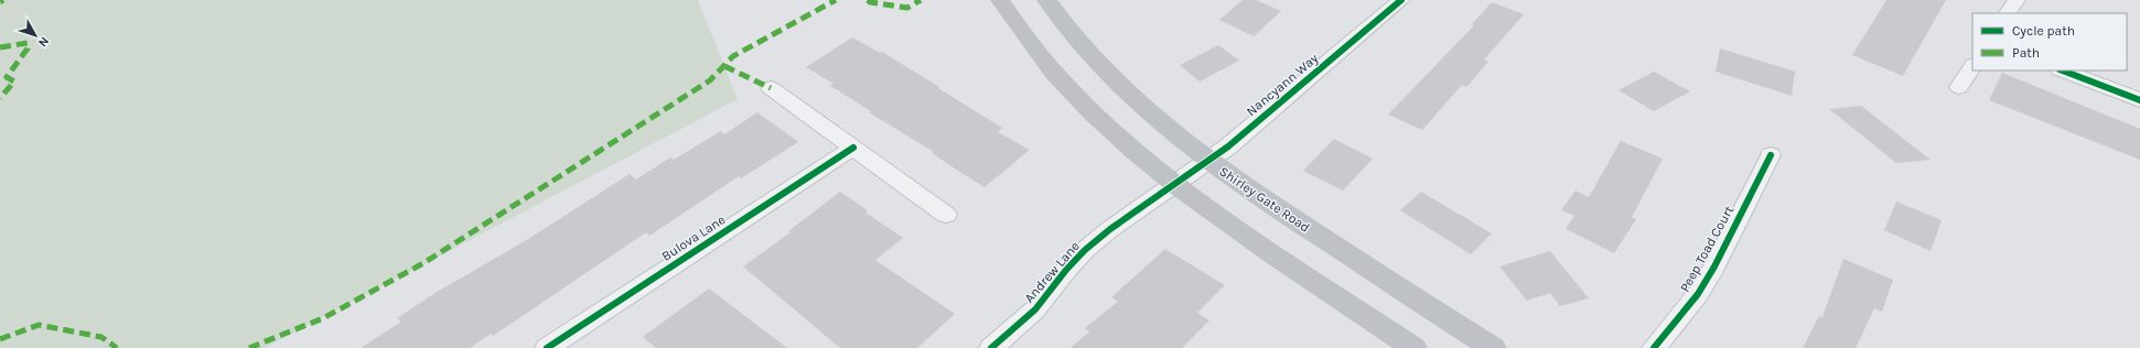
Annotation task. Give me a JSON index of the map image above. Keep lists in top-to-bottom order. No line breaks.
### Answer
{"streets":{"main road":["Shirley Gate Road"],"street":["Nancyann Way","Bulova Lane","Peep Toad Court","Andrew Lane"]},"crossings":[["Nancyann Way","Shirley Gate Road"],["Nancyann Way","Andrew Lane"]],"legend":["Cycle path","Path"],"north":"bottom right"}
